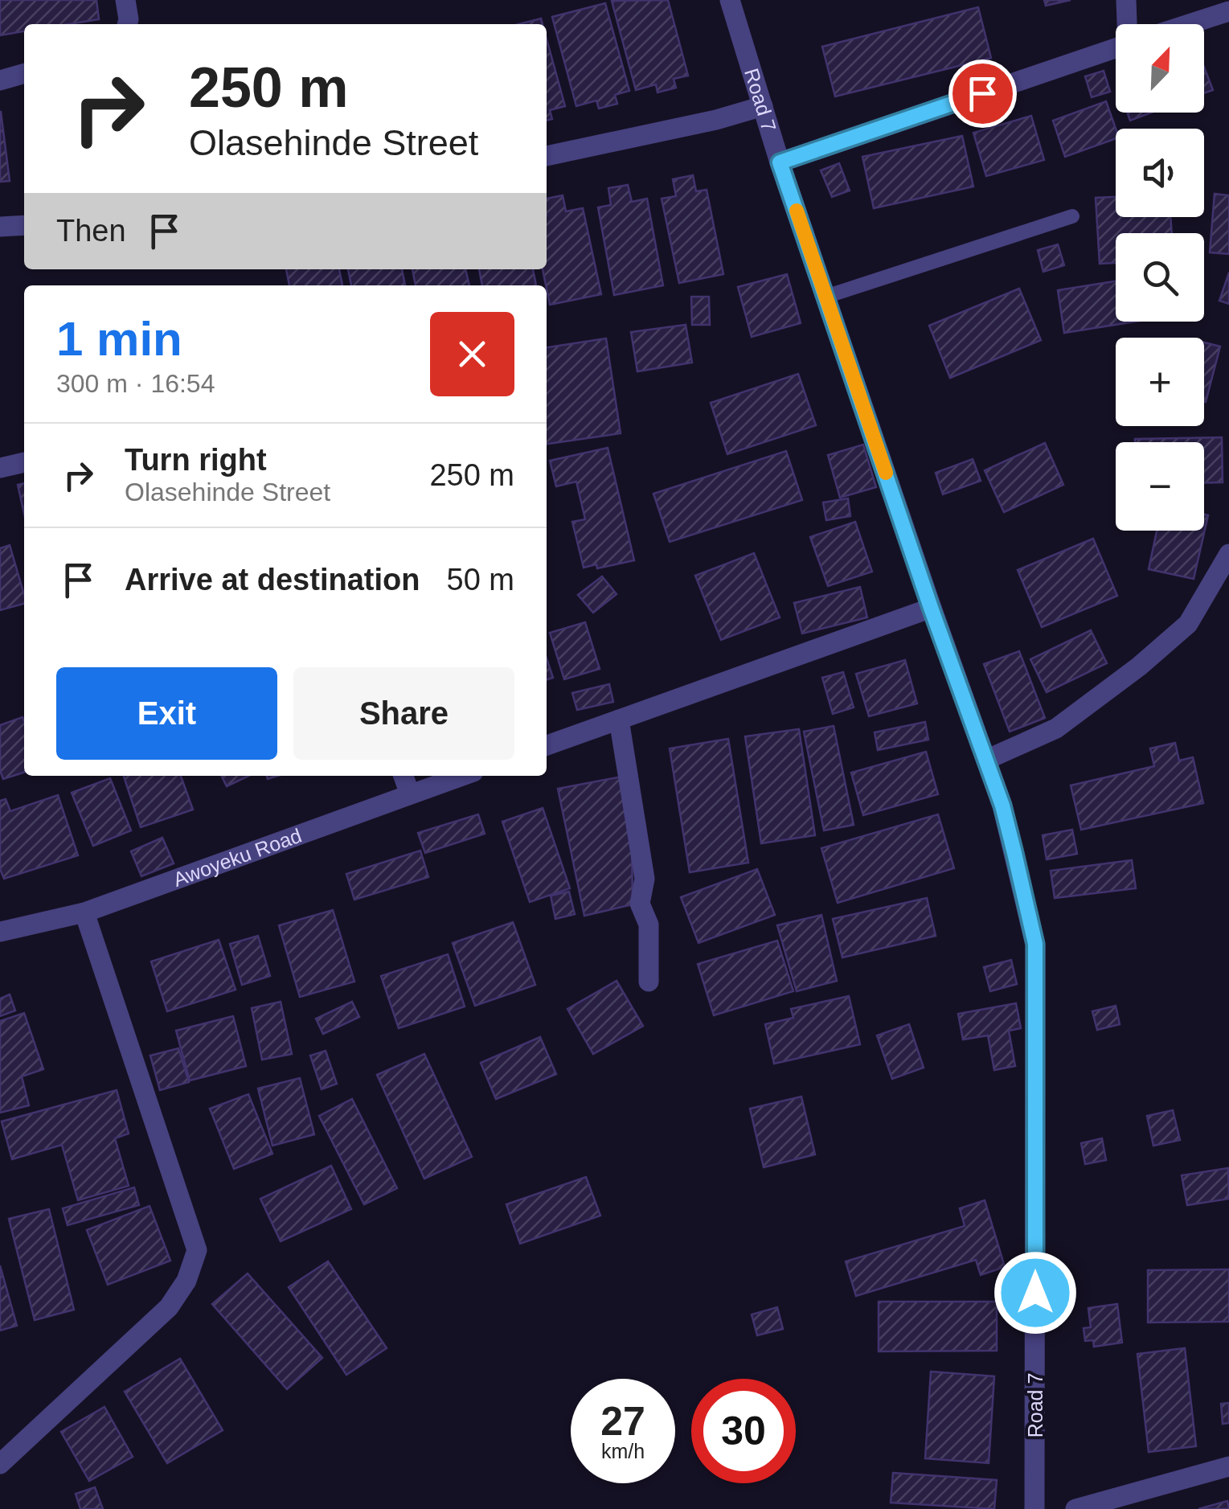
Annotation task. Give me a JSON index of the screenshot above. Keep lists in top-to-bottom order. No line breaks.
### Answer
{"streets":{"street":["Road 7","Awoyeku Road"]},"north":"top right","page":{"map_buttons":["+","−"],"turn":["250 m","Olasehinde Street"],"then":"Then","heading":["1 min","300 m · 16:54"],"list":[{"name":"Turn right","note":"Olasehinde Street","value":"250 m"},{"name":"Arrive at destination","value":"50 m"}],"buttons":["Exit","Share"],"speed":"27 km/h","limit":"30"}}
